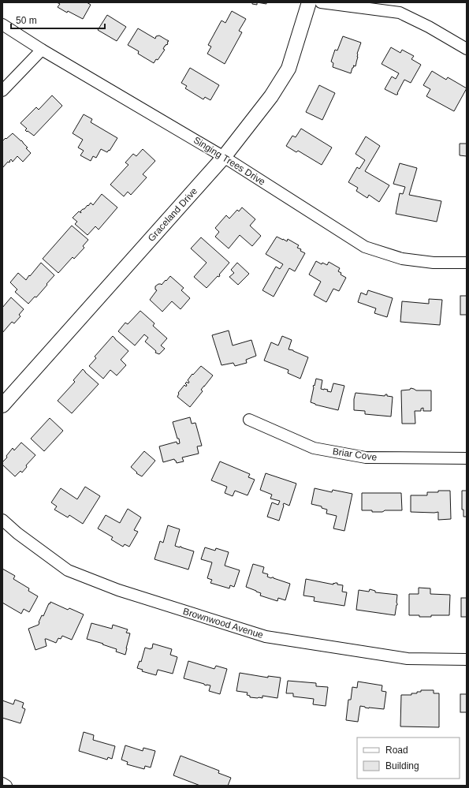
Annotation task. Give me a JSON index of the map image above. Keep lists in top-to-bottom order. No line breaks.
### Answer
{"streets":{"street":["Singing Trees Drive","Graceland Drive","Briar Cove","Brownwood Avenue"]},"crossings":[["Singing Trees Drive","Graceland Drive"]],"legend":["Road","Building"],"scale_bar":"50 m"}
